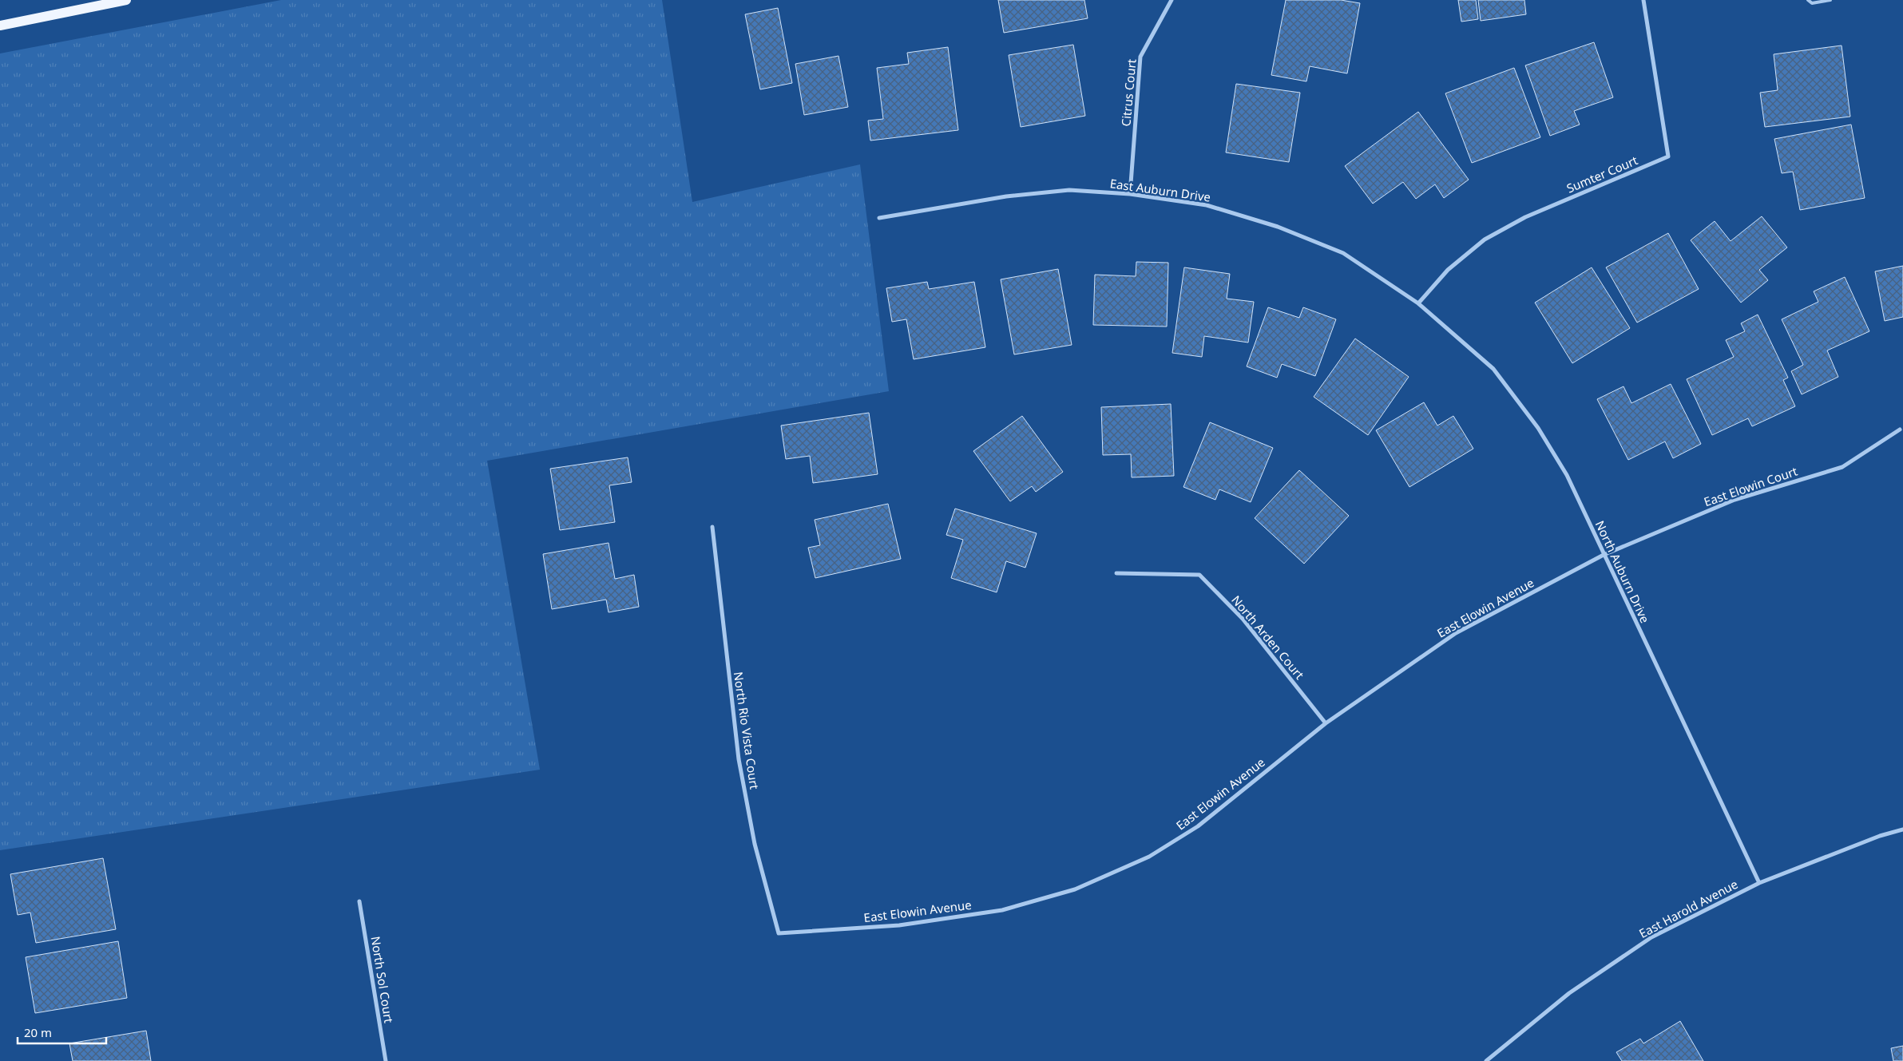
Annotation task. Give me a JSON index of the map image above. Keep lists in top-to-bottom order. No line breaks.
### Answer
{"streets":{"street":["Citrus Court","Sumter Court","East Auburn Drive","East Elowin Court","North Auburn Drive","East Elowin Avenue","North Arden Court","North Rio Vista Court","East Harold Avenue","North Sol Court"]},"crossings":[["Citrus Court","East Auburn Drive"],["Sumter Court","East Auburn Drive"],["Sumter Court","North Auburn Drive"],["East Auburn Drive","North Auburn Drive"],["East Elowin Court","North Auburn Drive"],["East Elowin Court","East Elowin Avenue"],["North Auburn Drive","East Elowin Avenue"],["North Auburn Drive","East Harold Avenue"],["East Elowin Avenue","North Arden Court"],["East Elowin Avenue","North Rio Vista Court"]],"scale_bar":"20 m"}
